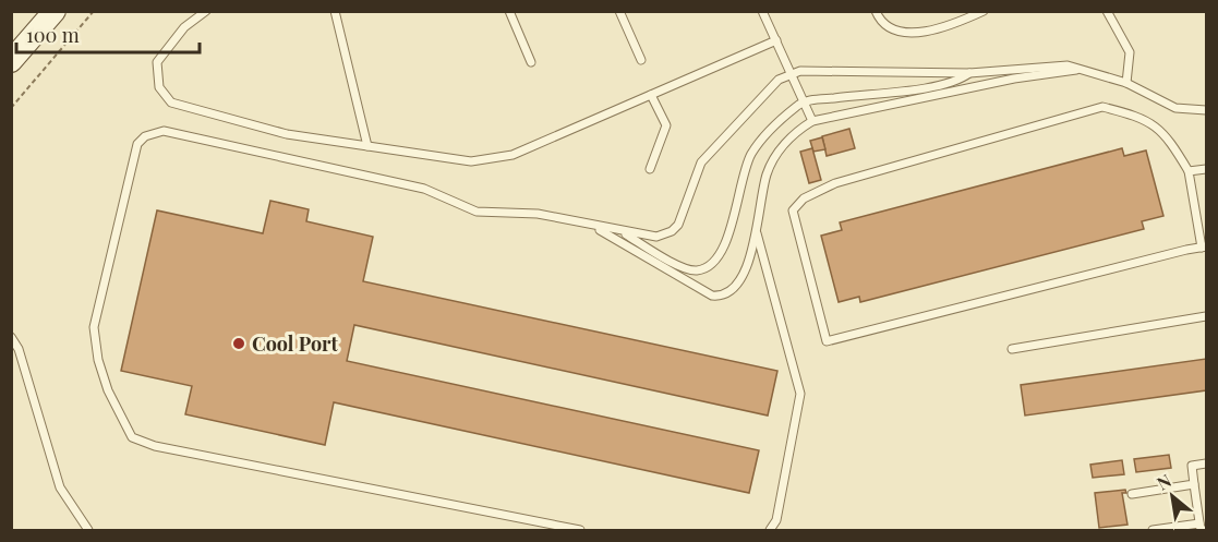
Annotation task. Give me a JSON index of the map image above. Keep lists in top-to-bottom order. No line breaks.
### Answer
{"places":["Cool Port"],"scale_bar":"100 m","north":"top left"}
